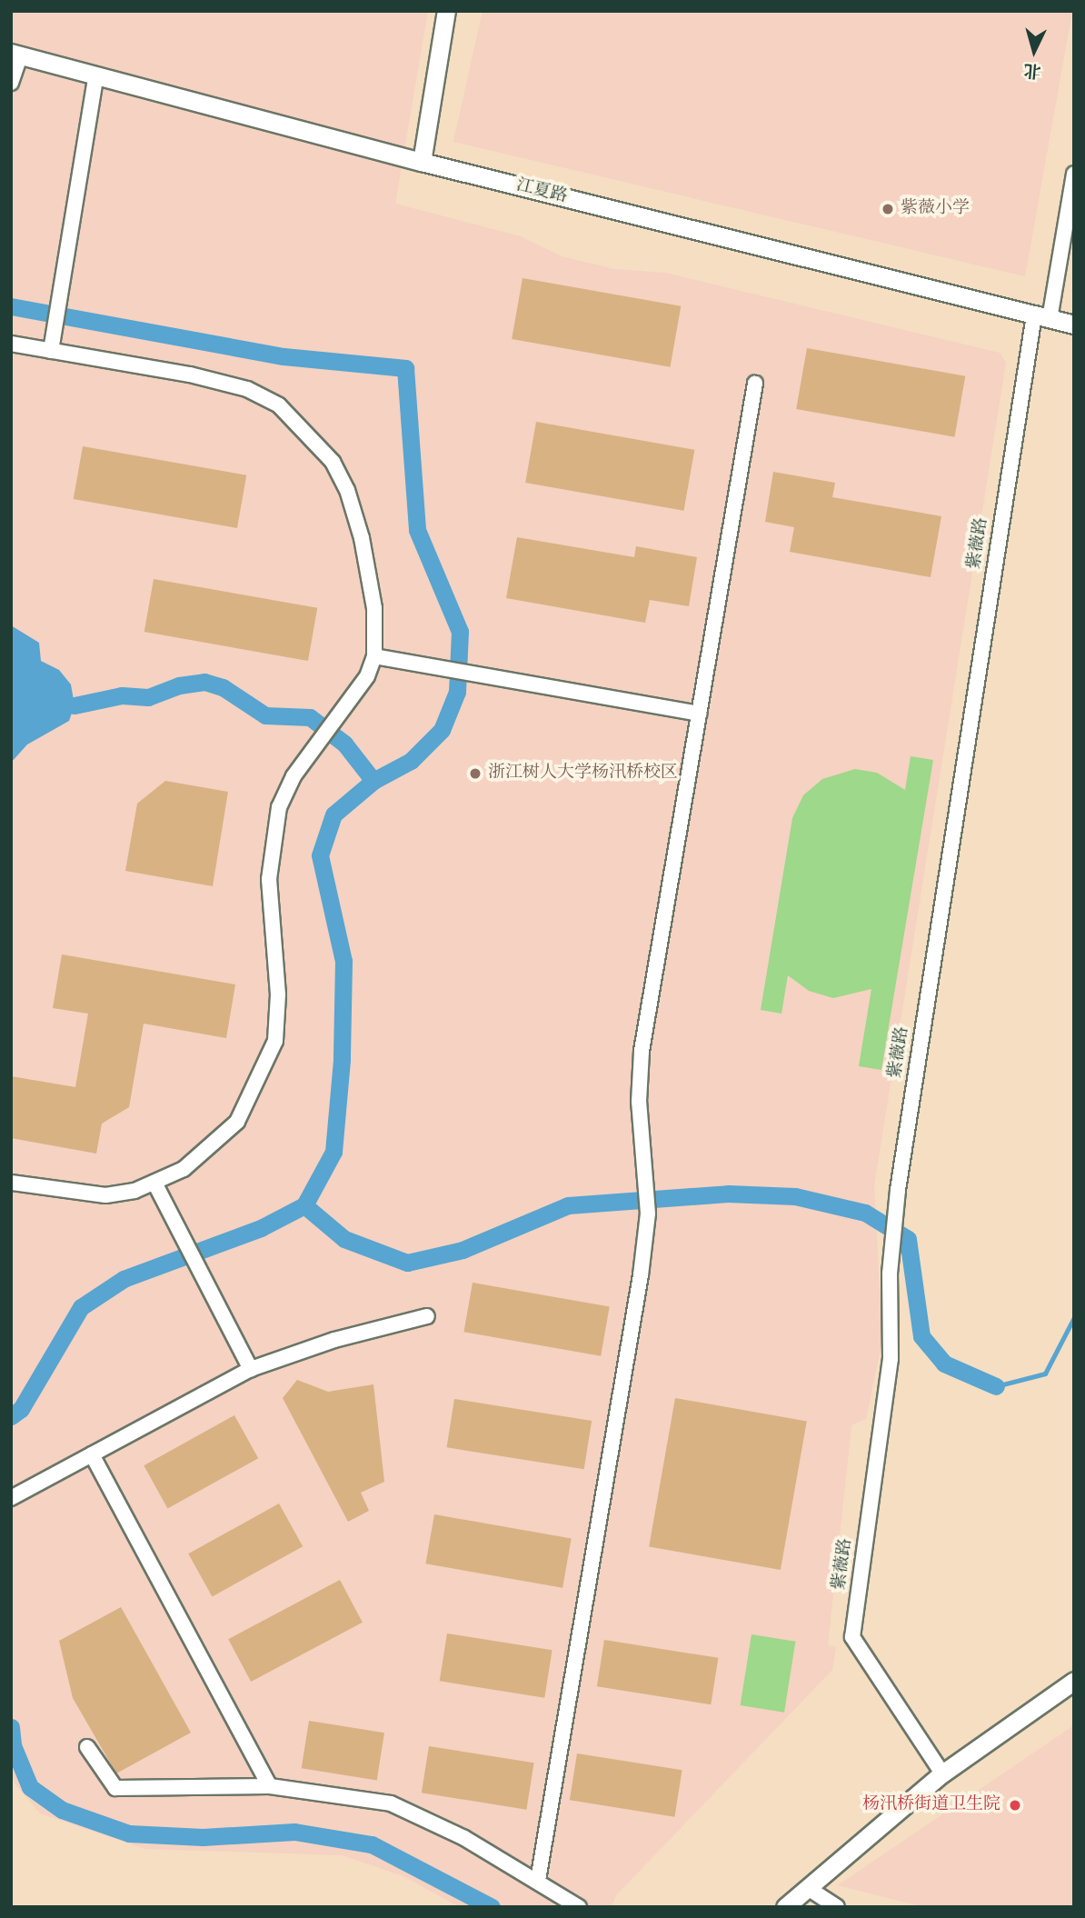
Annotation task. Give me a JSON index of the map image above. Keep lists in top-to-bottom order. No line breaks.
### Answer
{"streets":{"street":["江夏路","紫薇路"]},"crossings":[["江夏路","紫薇路"]],"places":["紫薇小学","浙江树人大学杨汛桥校区","杨汛桥街道卫生院"],"north":"bottom"}
